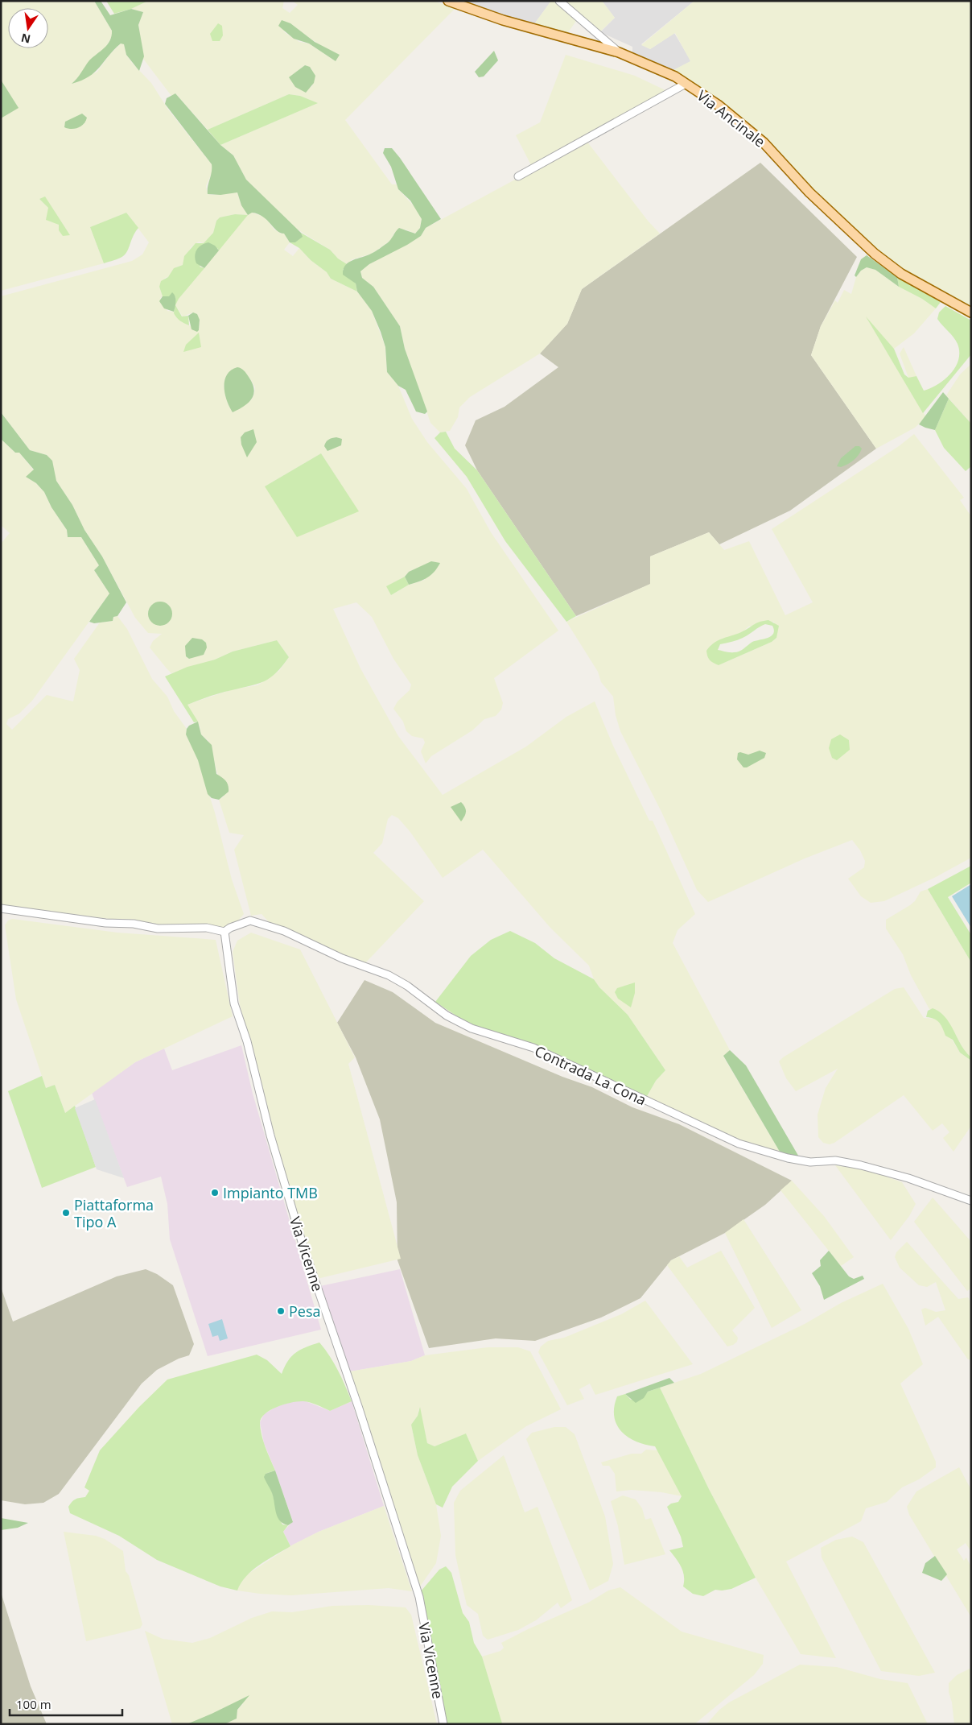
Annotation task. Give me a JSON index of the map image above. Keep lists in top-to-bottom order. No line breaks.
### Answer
{"streets":{"main road":["Via Ancinale"],"street":["Contrada La Cona","Via Vicenne"]},"crossings":[["Contrada La Cona","Via Vicenne"]],"places":["Impianto TMB","Piattaforma Tipo A","Pesa"],"scale_bar":"100 m","north":"bottom"}
